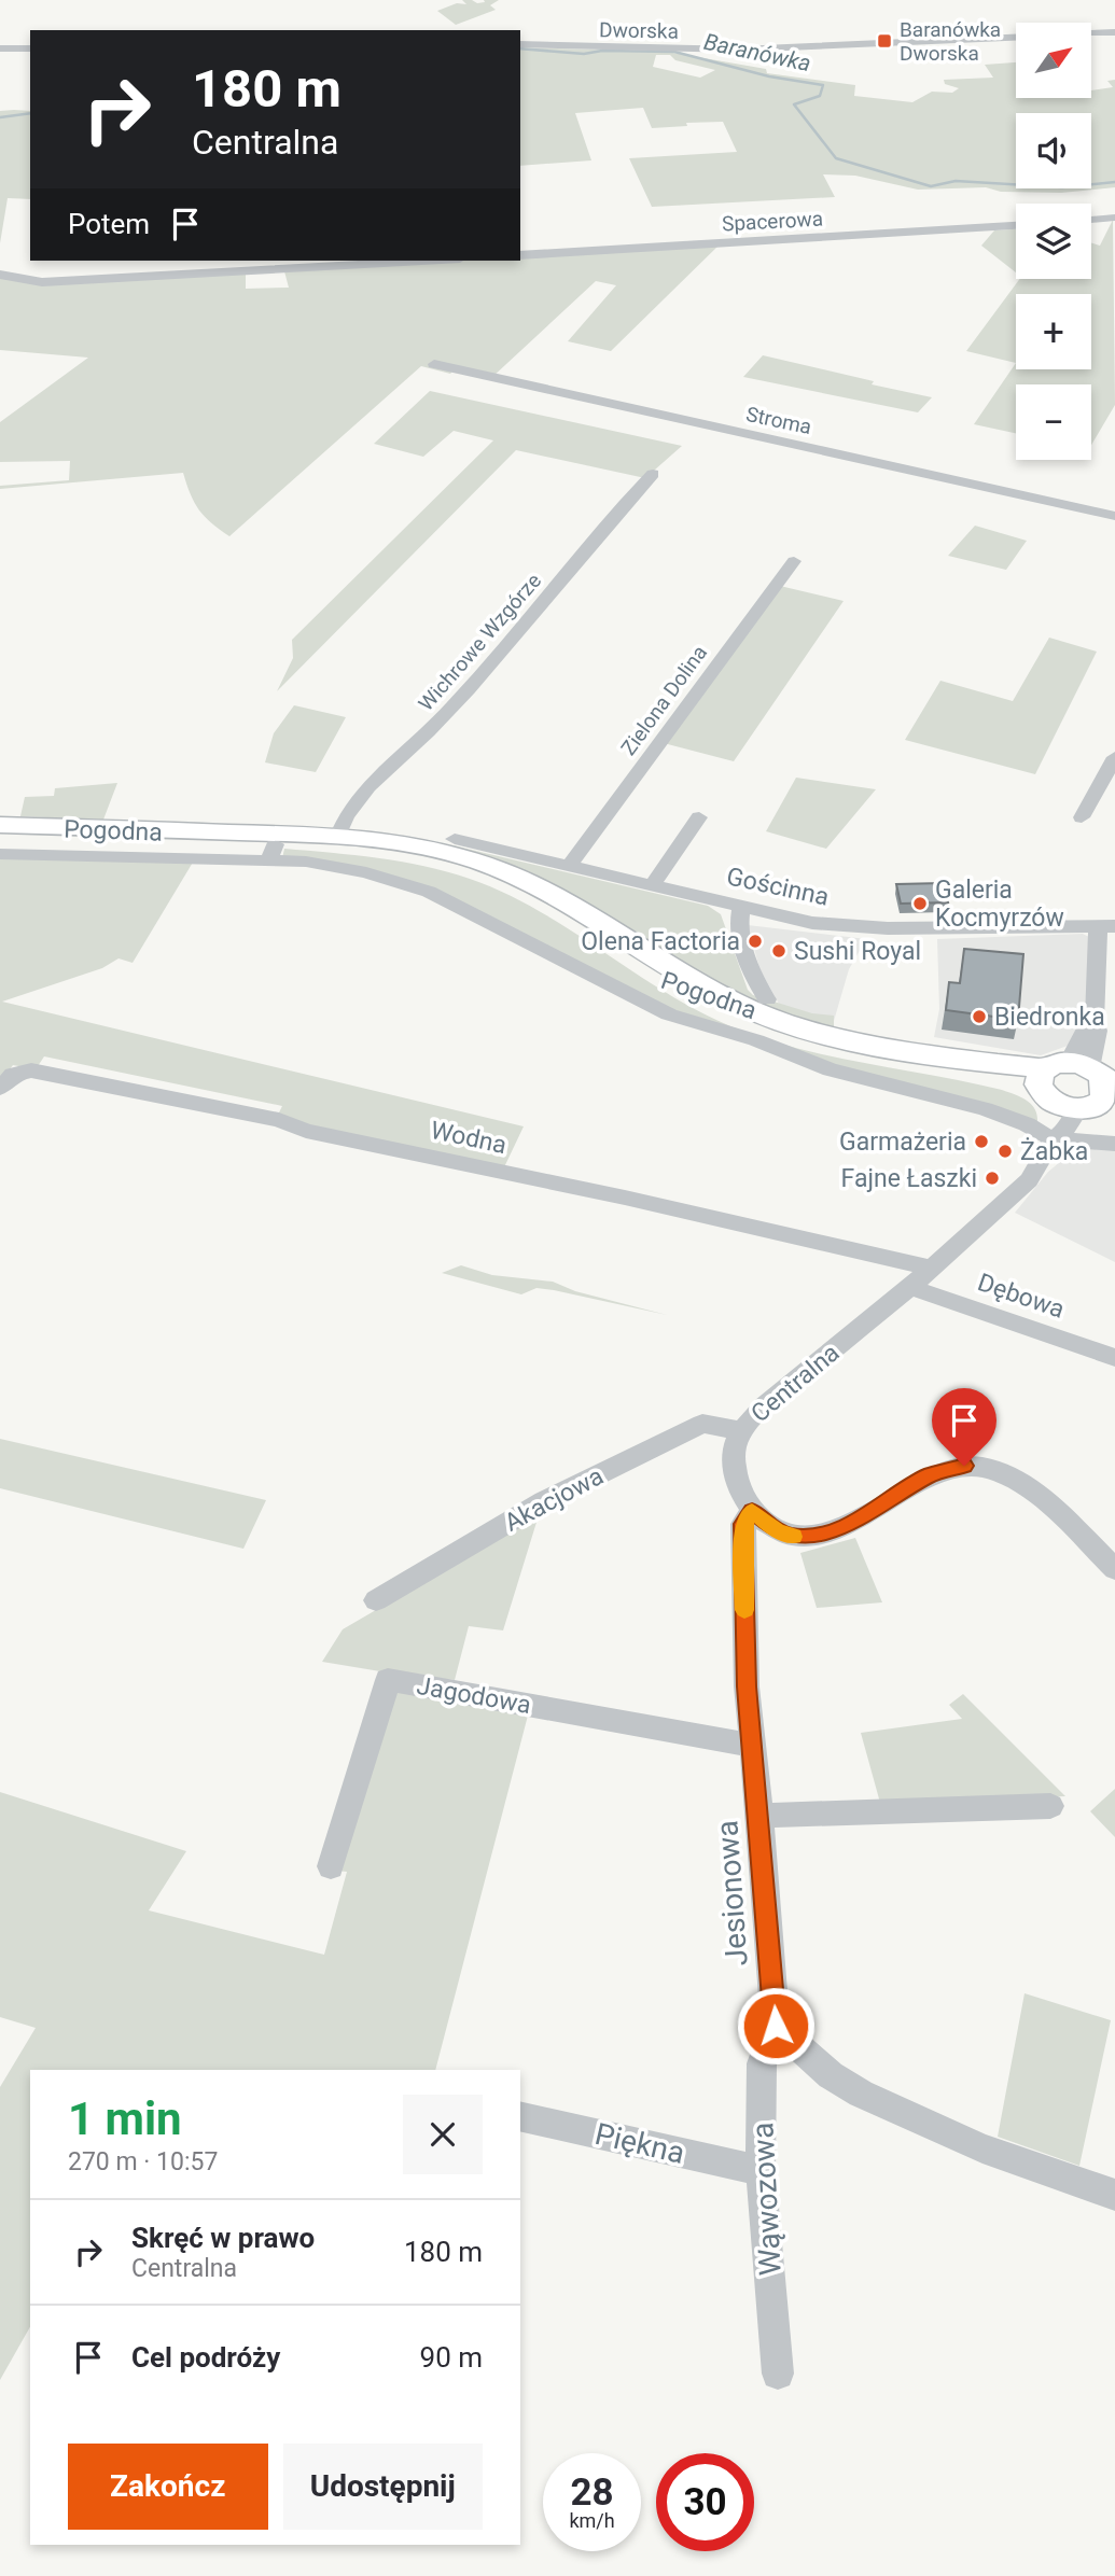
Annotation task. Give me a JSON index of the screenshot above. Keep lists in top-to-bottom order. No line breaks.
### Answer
{"streets":{"street":["Dworska","Spacerowa","Stroma","Wichrowe Wzgórze","Zielona Dolina","Pogodna","Gościnna","Wodna","Dębowa","Centralna","Akacjowa","Jagodowa","Jesionowa","Piękna","Wąwozowa"]},"crossings":[["Zielona Dolina","Gościnna"],["Pogodna","Centralna"],["Wodna","Centralna"],["Dębowa","Centralna"],["Centralna","Akacjowa"],["Centralna","Jesionowa"],["Jagodowa","Jesionowa"],["Jesionowa","Wąwozowa"],["Piękna","Wąwozowa"]],"water":["Baranówka"],"places":{"transit":["Baranówka Dworska"],"other":["Galeria Kocmyrzów","Olena Factoria","Sushi Royal","Biedronka","Garmażeria","Żabka","Fajne Łaszki"]},"north":"top right","page":{"map_buttons":["+","−"],"turn":["180 m","Centralna"],"then":"Potem","heading":["1 min","270 m · 10:57"],"list":[{"name":"Skręć w prawo","note":"Centralna","value":"180 m"},{"name":"Cel podróży","value":"90 m"}],"buttons":["Zakończ","Udostępnij"],"speed":"28 km/h","limit":"30"}}
